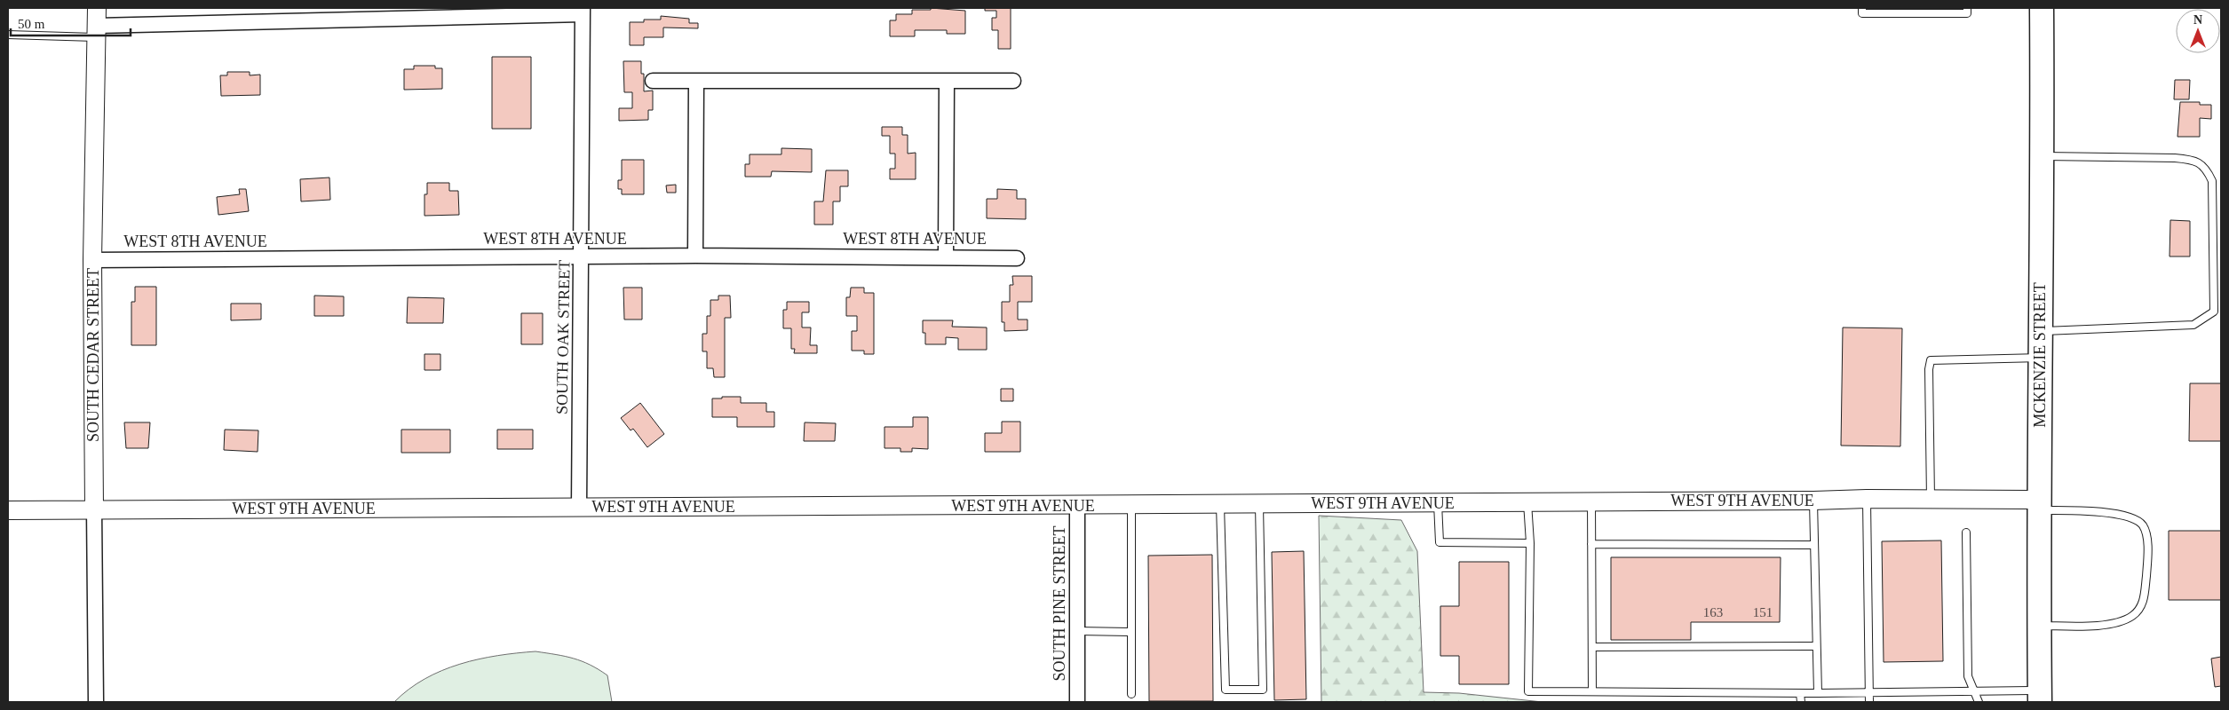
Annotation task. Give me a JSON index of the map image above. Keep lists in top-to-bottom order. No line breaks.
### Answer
{"streets":{"main road":["MCKENZIE STREET"],"street":["WEST 8TH AVENUE","SOUTH OAK STREET","SOUTH CEDAR STREET","WEST 9TH AVENUE","SOUTH PINE STREET"]},"crossings":[["WEST 8TH AVENUE","SOUTH OAK STREET"],["WEST 8TH AVENUE","SOUTH CEDAR STREET"],["SOUTH OAK STREET","WEST 9TH AVENUE"],["SOUTH CEDAR STREET","WEST 9TH AVENUE"],["MCKENZIE STREET","WEST 9TH AVENUE"],["WEST 9TH AVENUE","SOUTH PINE STREET"]],"house_numbers":["163","151"],"scale_bar":"50 m","north":"top"}
